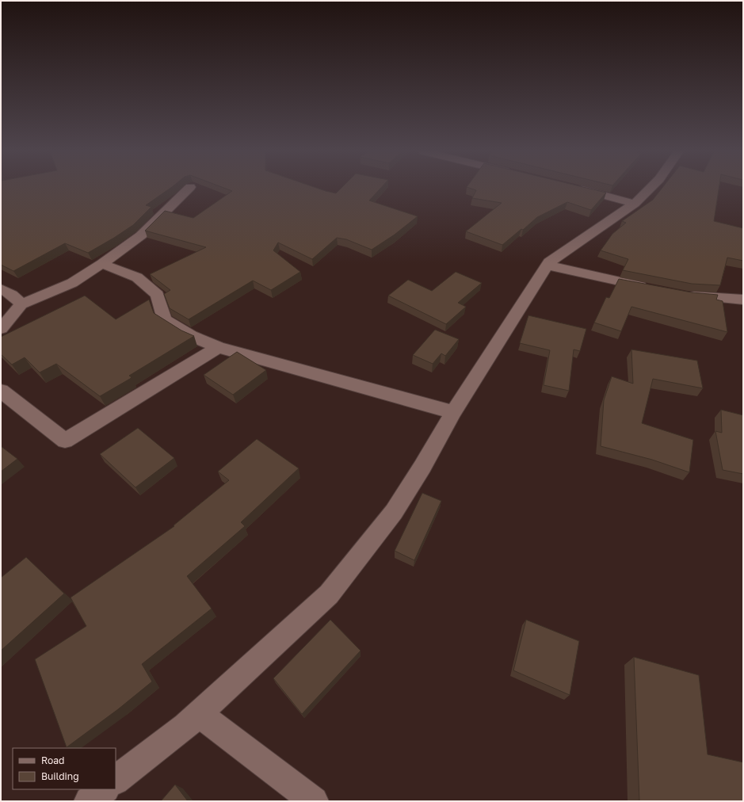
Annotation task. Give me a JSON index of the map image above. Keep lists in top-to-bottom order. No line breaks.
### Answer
{"legend":["Road","Building"]}
